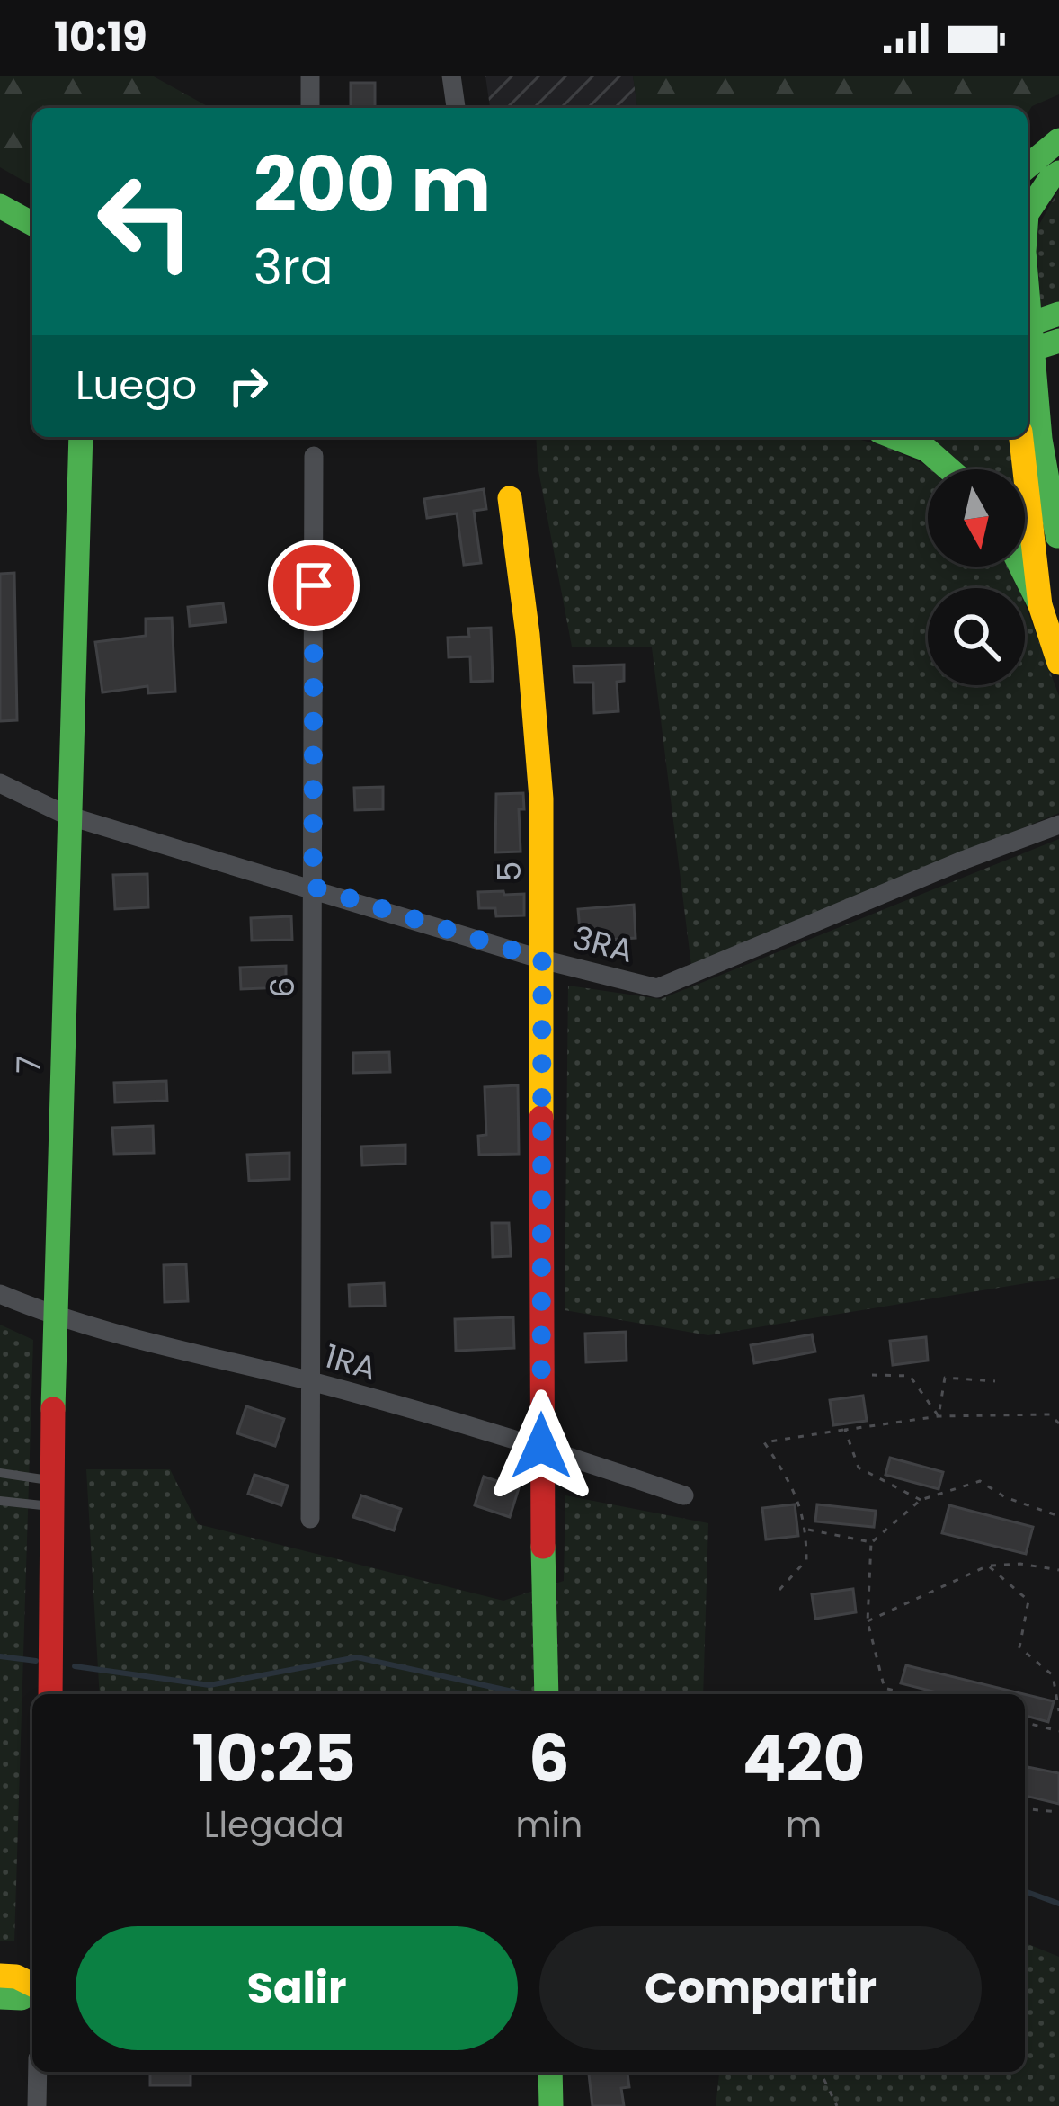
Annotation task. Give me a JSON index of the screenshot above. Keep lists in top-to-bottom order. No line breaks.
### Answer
{"streets":{"main road":["5","7"],"street":["3RA","6","1RA"]},"crossings":[["5","3RA"],["5","1RA"],["3RA","6"],["3RA","7"],["6","1RA"],["7","1RA"]],"north":"bottom","page":{"status":"10:19","turn":["200 m","3ra"],"then":"Luego","eta":["10:25","Llegada","6","min","420","m"],"buttons":["Salir","Compartir"]}}
